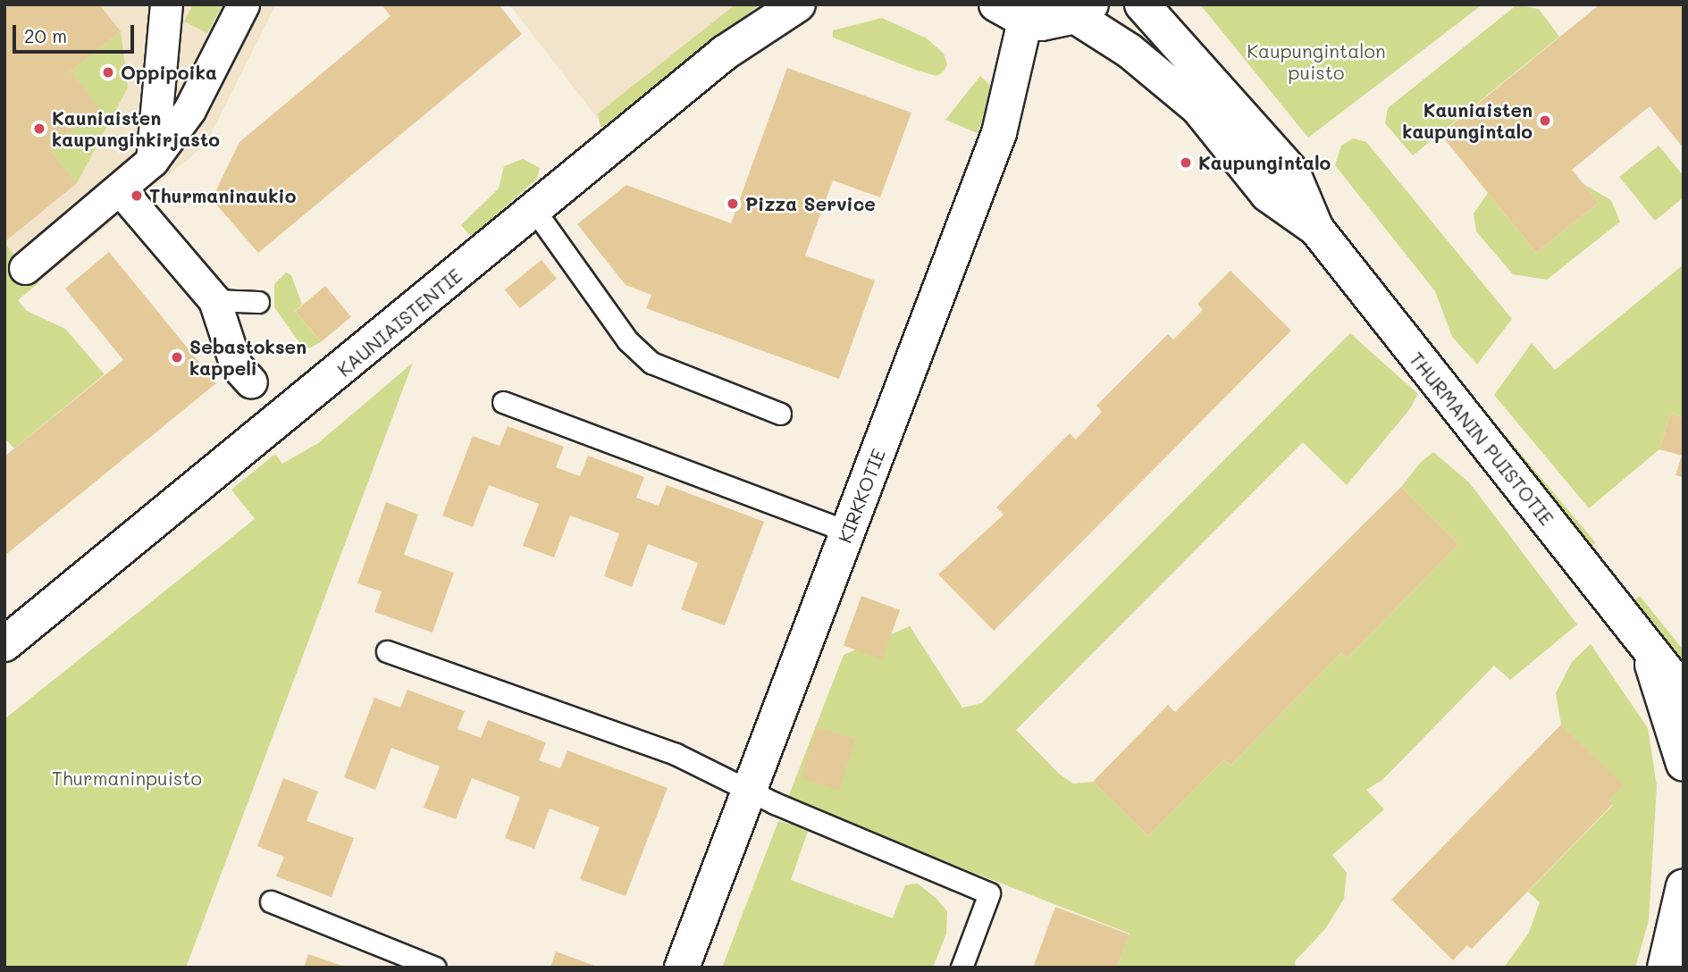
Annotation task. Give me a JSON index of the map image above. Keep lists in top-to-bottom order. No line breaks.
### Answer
{"streets":{"street":["KAUNIAISTENTIE","THURMANIN PUISTOTIE","KIRKKOTIE"]},"parks":["Kaupungintalon puisto","Thurmaninpuisto"],"places":["Oppipoika","Kauniaisten kaupungintalo","Kauniaisten kaupunginkirjasto","Kaupungintalo","Thurmaninaukio","Pizza Service","Sebastoksen kappeli"],"scale_bar":"20 m"}
